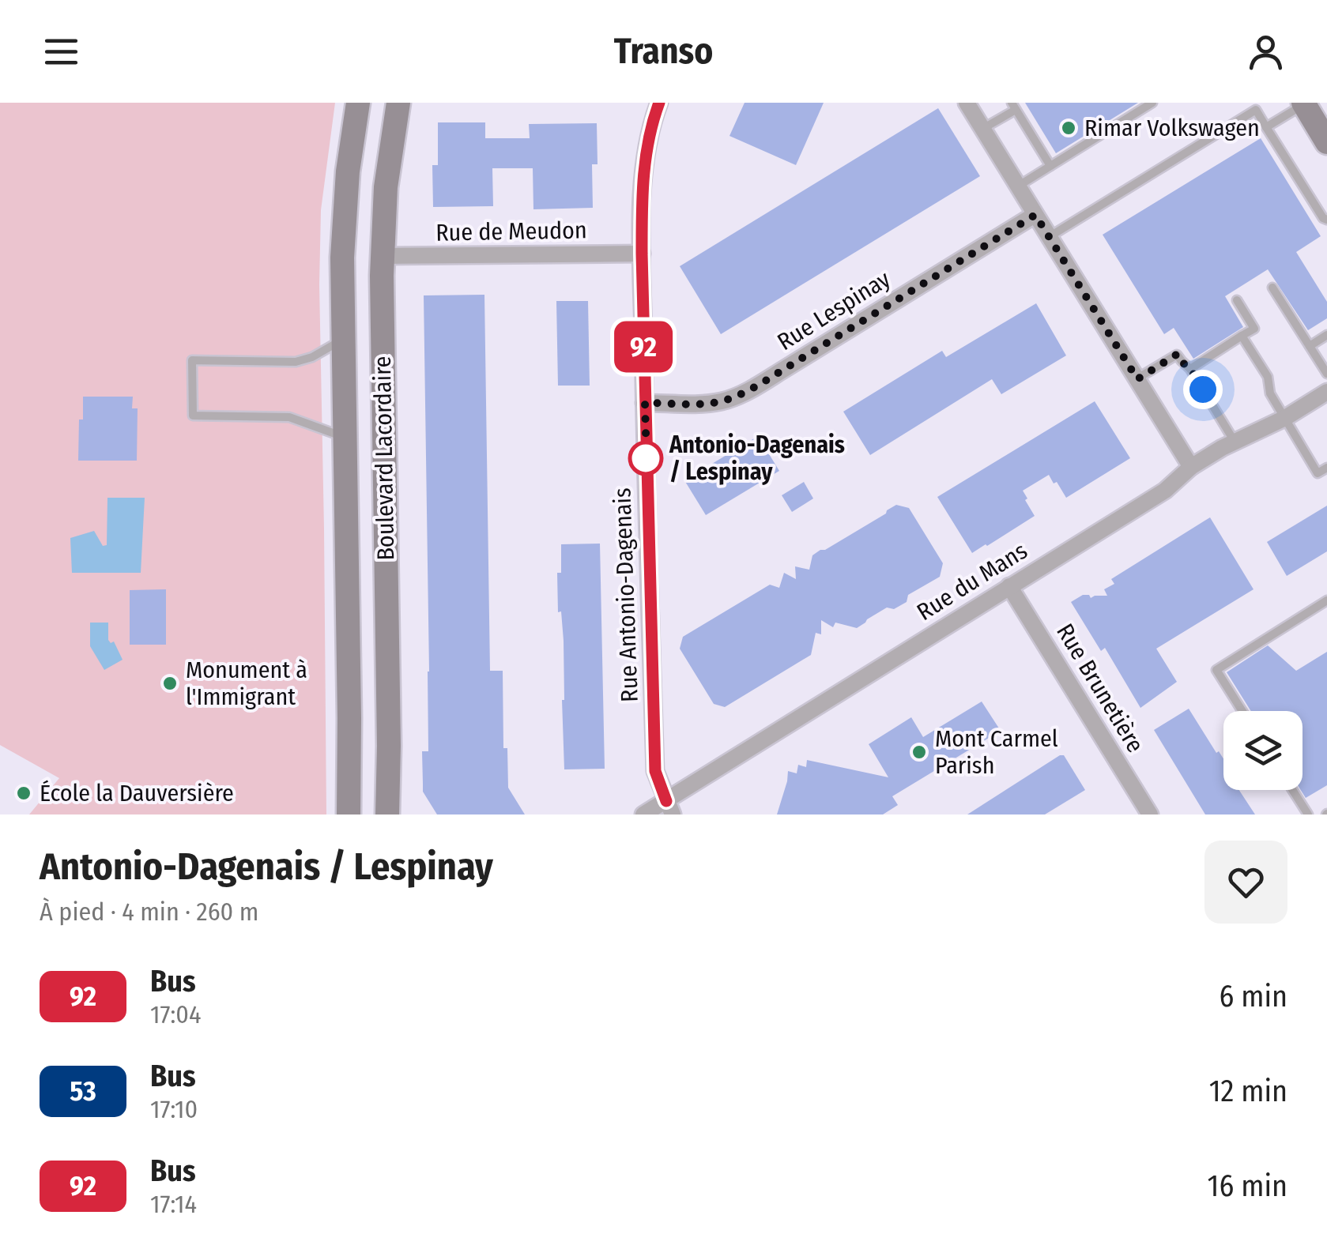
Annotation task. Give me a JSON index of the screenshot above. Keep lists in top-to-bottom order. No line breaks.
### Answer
{"streets":{"main road":["Boulevard Lacordaire"],"street":["Rue de Meudon","Rue Lespinay","Rue du Mans","Rue Antonio-Dagenais","Rue Brunetière"]},"crossings":[["Rue de Meudon","Boulevard Lacordaire"],["Rue de Meudon","Rue Antonio-Dagenais"],["Rue Lespinay","Rue Antonio-Dagenais"],["Rue du Mans","Rue Antonio-Dagenais"],["Rue du Mans","Rue Brunetière"]],"places":["Rimar Volkswagen","Antonio-Dagenais / Lespinay","Monument à l'Immigrant","Mont Carmel Parish","École la Dauversière"],"lines":["bus line 92"],"page":{"header":"Transo","on_map":"92","heading":["Antonio-Dagenais / Lespinay","À pied · 4 min · 260 m"],"list":[{"mark":"92","name":"Bus","note":"17:04","value":"6 min"},{"mark":"53","name":"Bus","note":"17:10","value":"12 min"},{"mark":"92","name":"Bus","note":"17:14","value":"16 min"}]}}
